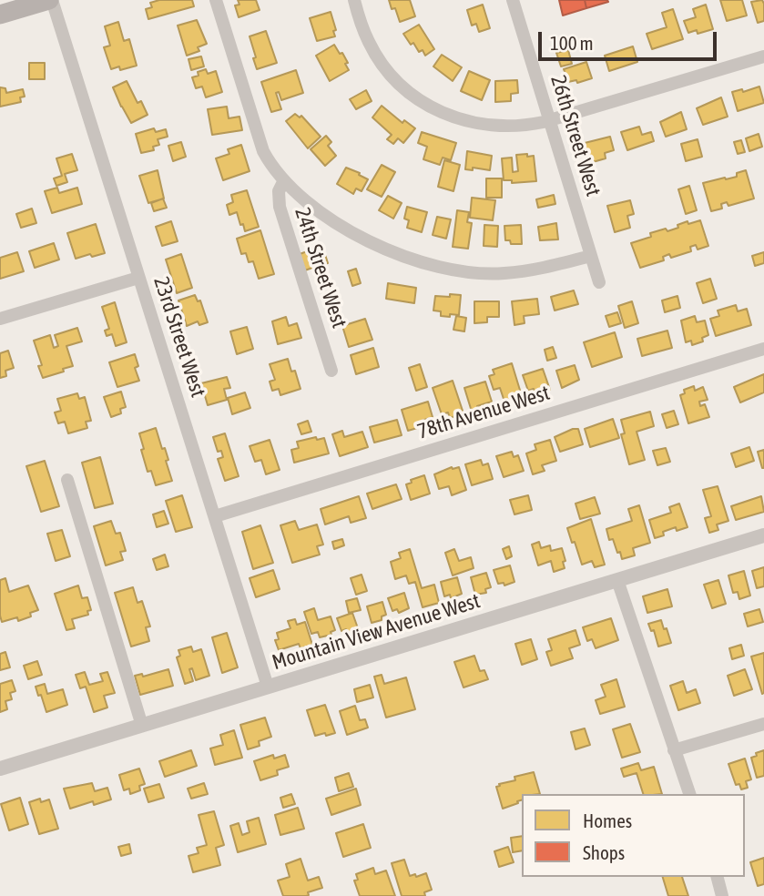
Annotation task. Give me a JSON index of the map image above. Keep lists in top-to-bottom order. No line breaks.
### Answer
{"streets":{"street":["26th Street West","24th Street West","23rd Street West","78th Avenue West","Mountain View Avenue West"]},"crossings":[["23rd Street West","78th Avenue West"],["23rd Street West","Mountain View Avenue West"]],"legend":["Homes","Shops"],"scale_bar":"100 m"}
